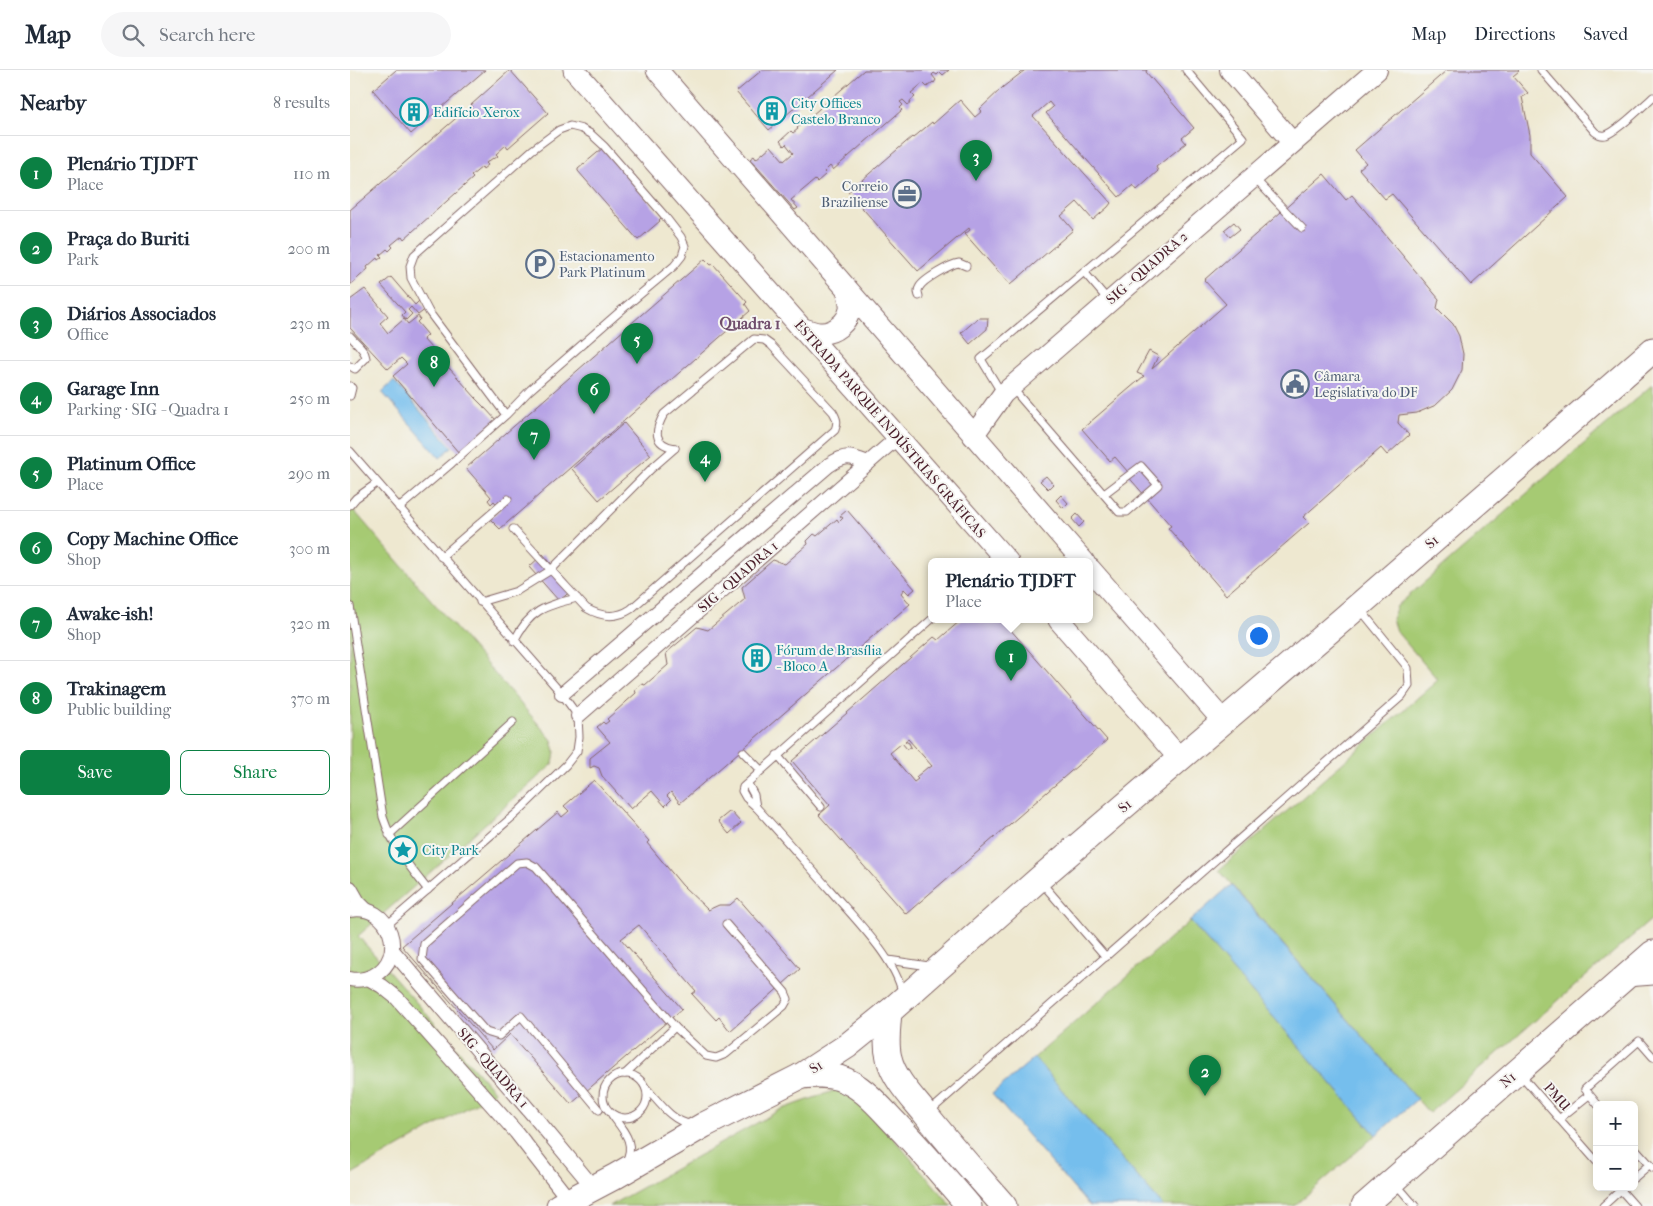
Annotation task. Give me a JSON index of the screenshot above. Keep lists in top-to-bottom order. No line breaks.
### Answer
{"streets":{"highway":["S1","N1"],"main road":["ESTRADA PARQUE INDÚSTRIAS GRÁFICAS"],"street":["SIG - QUADRA 2","SIG - QUADRA 1"],"lane":["PMU"]},"crossings":[["ESTRADA PARQUE INDÚSTRIAS GRÁFICAS","SIG - QUADRA 1"],["S1","SIG - QUADRA 1"],["N1","PMU"]],"districts":["Quadra 1"],"places":{"building":["City Offices Castelo Branco","Edifício Xerox","Fórum de Brasília - Bloco A"],"office":["Correio Braziliense"],"parking":["Estacionamento Park Platinum"],"public building":["Câmara Legislativa do DF"],"place":["City Park"]},"page":{"header":"Map","search":"Search here","nav":["Map","Directions","Saved"],"heading":["Nearby","8 results"],"list":[{"mark":"1","name":"Plenário TJDFT","note":"Place","value":"110 m"},{"mark":"2","name":"Praça do Buriti","note":"Park","value":"200 m"},{"mark":"3","name":"Diários Associados","note":"Office","value":"230 m"},{"mark":"4","name":"Garage Inn","note":"Parking · SIG - Quadra 1","value":"250 m"},{"mark":"5","name":"Platinum Office","note":"Place","value":"290 m"},{"mark":"6","name":"Copy Machine Office","note":"Shop","value":"300 m"},{"mark":"7","name":"Awake-ish!","note":"Shop","value":"320 m"},{"mark":"8","name":"Trakinagem","note":"Public building","value":"370 m"}],"pins":["3","5","8","6","7","4","1","2"],"popup":["Plenário TJDFT","Place"],"buttons":["Save","Share"],"map_buttons":["+","−"]}}
